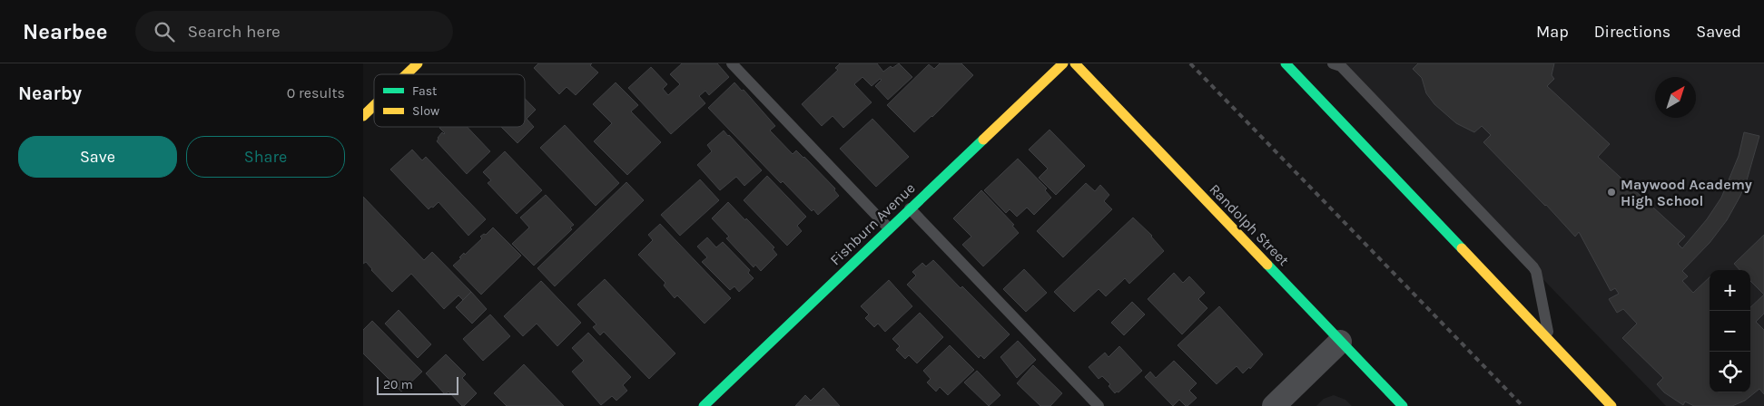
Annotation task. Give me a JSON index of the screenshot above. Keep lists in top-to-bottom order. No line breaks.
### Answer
{"streets":{"street":["Fishburn Avenue","Randolph Street"]},"places":["Maywood Academy High School"],"legend":["Fast","Slow"],"scale_bar":"20 m","north":"top right","page":{"header":"Nearbee","search":"Search here","nav":["Map","Directions","Saved"],"heading":["Nearby","0 results"],"buttons":["Save","Share"],"map_buttons":["+","−"],"scale":"20 m"}}
